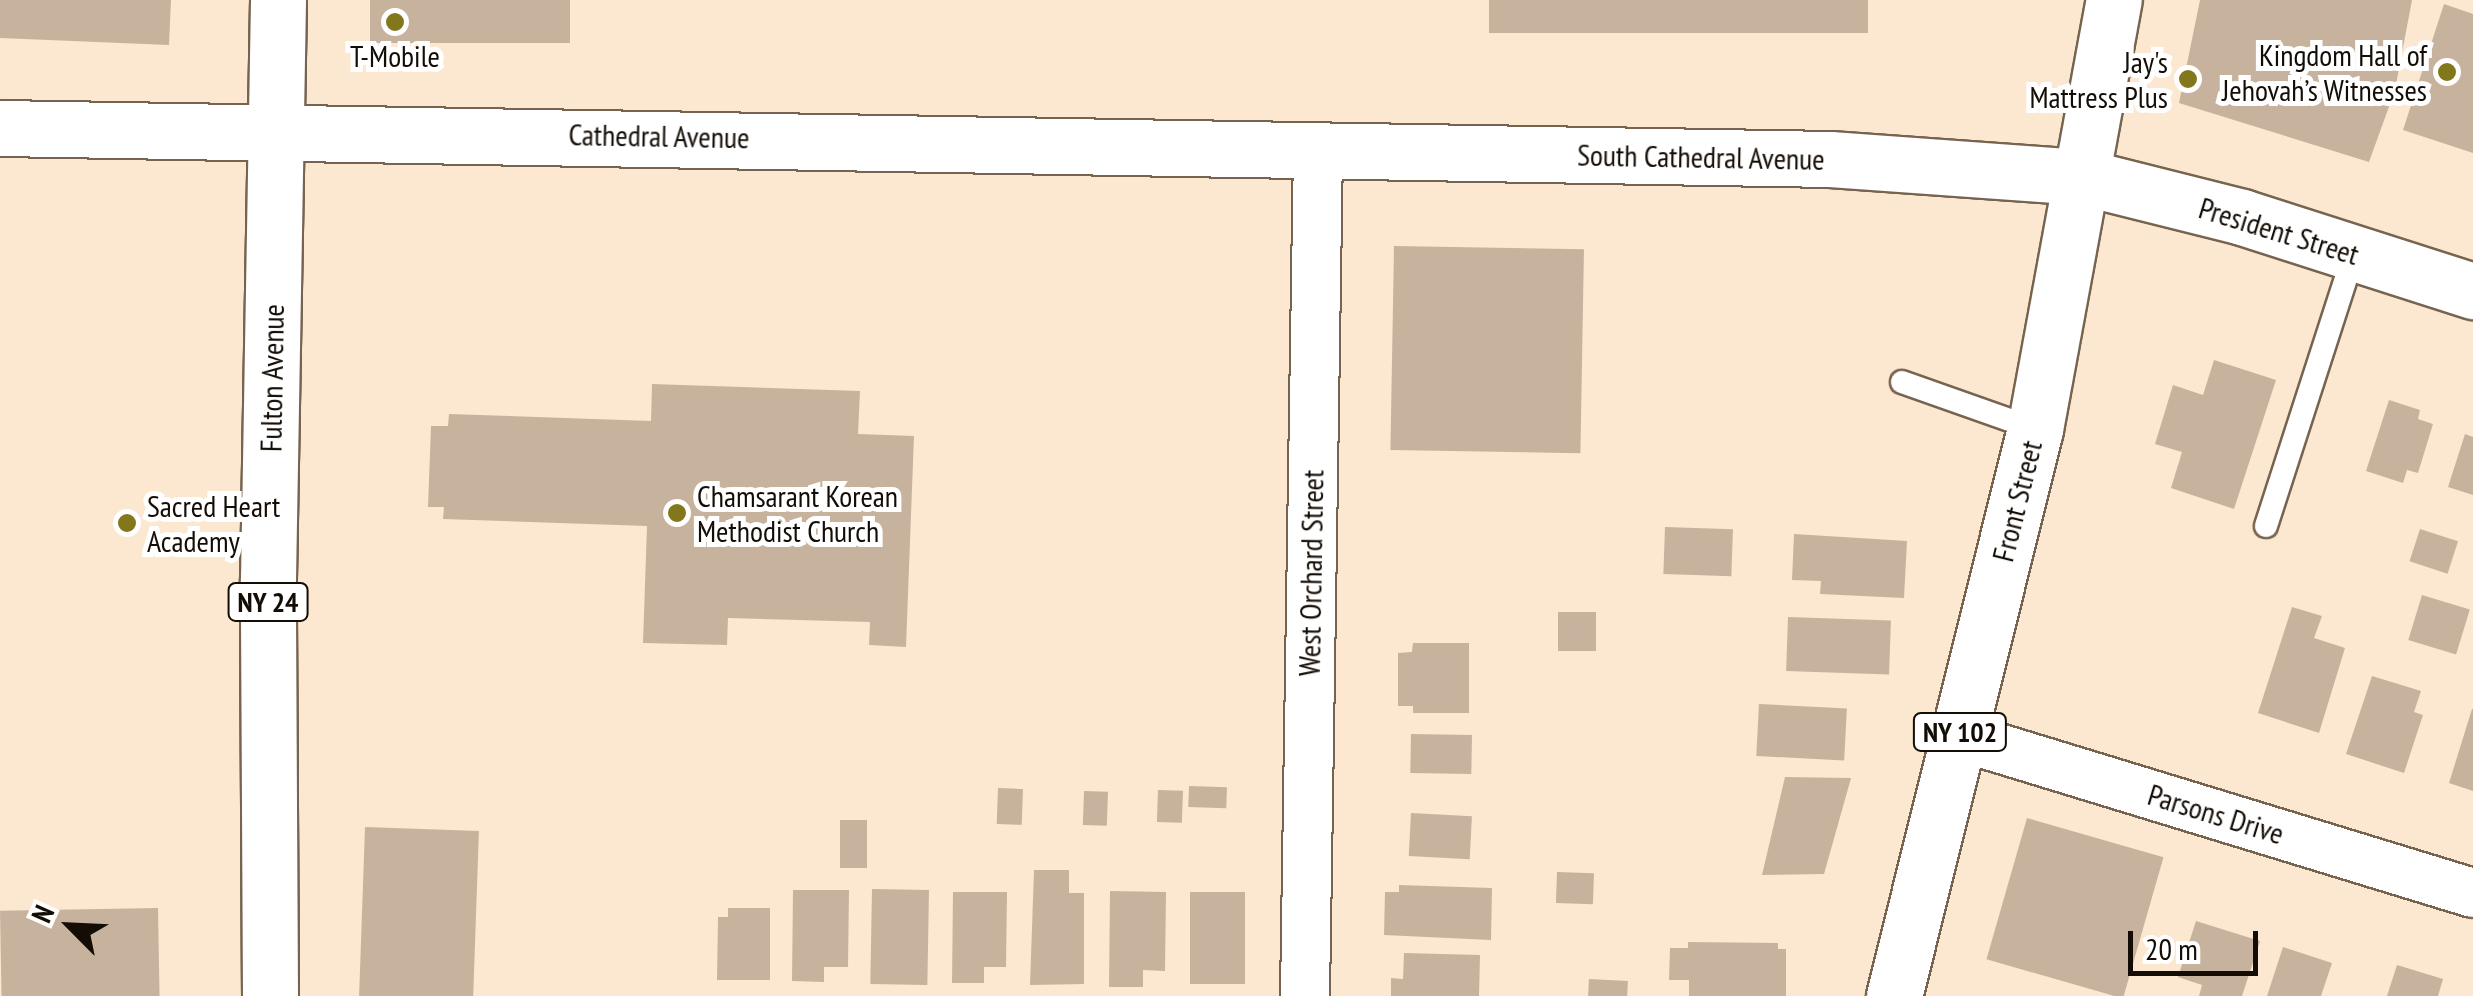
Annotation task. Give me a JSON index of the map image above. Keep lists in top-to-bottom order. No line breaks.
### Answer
{"streets":{"street":["Cathedral Avenue","South Cathedral Avenue","President Street","Fulton Avenue","Front Street","West Orchard Street","NY 24","NY 102","Parsons Drive"]},"crossings":[["Cathedral Avenue","South Cathedral Avenue"],["Cathedral Avenue","Fulton Avenue"],["Cathedral Avenue","West Orchard Street"],["South Cathedral Avenue","President Street"],["South Cathedral Avenue","Front Street"],["South Cathedral Avenue","West Orchard Street"],["President Street","Front Street"],["Front Street","Parsons Drive"]],"places":["T-Mobile","Kingdom Hall of Jehovah’s Witnesses","Jay's Mattress Plus","Chamsarant Korean Methodist Church","Sacred Heart Academy"],"scale_bar":"20 m","north":"top left"}
